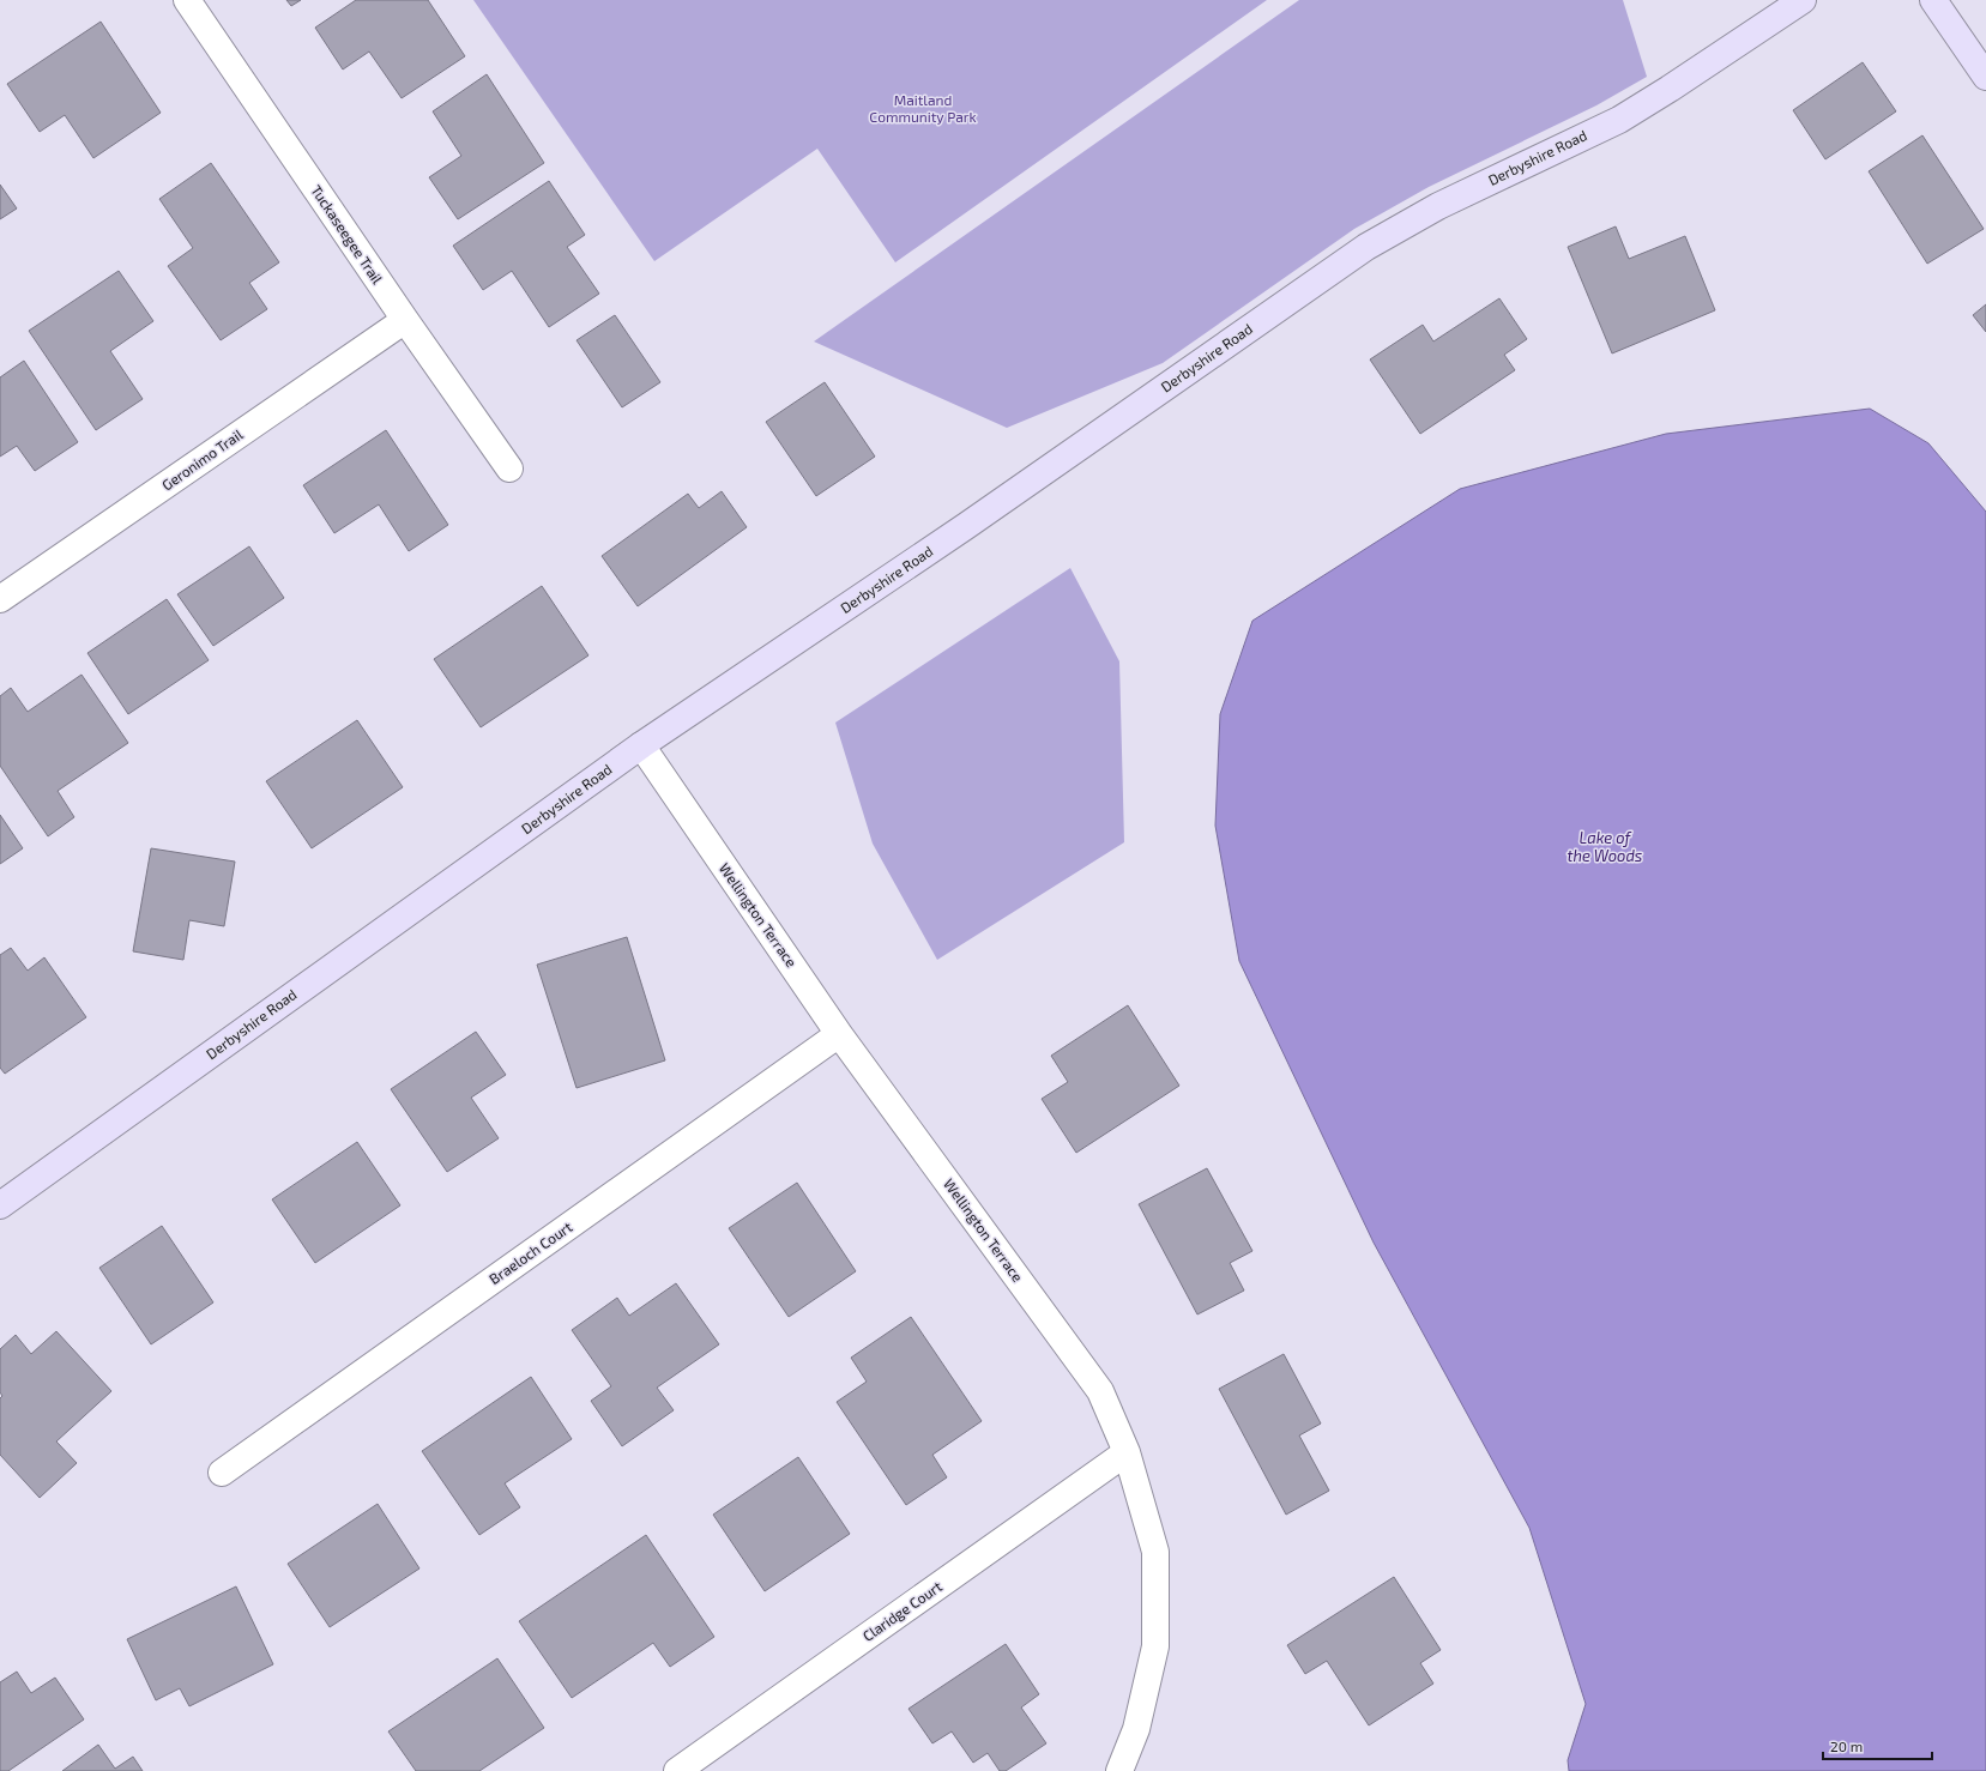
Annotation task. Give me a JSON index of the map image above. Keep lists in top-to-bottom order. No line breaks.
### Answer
{"streets":{"street":["Derbyshire Road","Tuckaseegee Trail","Geronimo Trail","Wellington Terrace","Braeloch Court","Claridge Court"]},"crossings":[["Derbyshire Road","Wellington Terrace"],["Tuckaseegee Trail","Geronimo Trail"],["Wellington Terrace","Braeloch Court"],["Wellington Terrace","Claridge Court"]],"water":["Lake of the Woods"],"parks":["Maitland Community Park"],"scale_bar":"20 m"}
